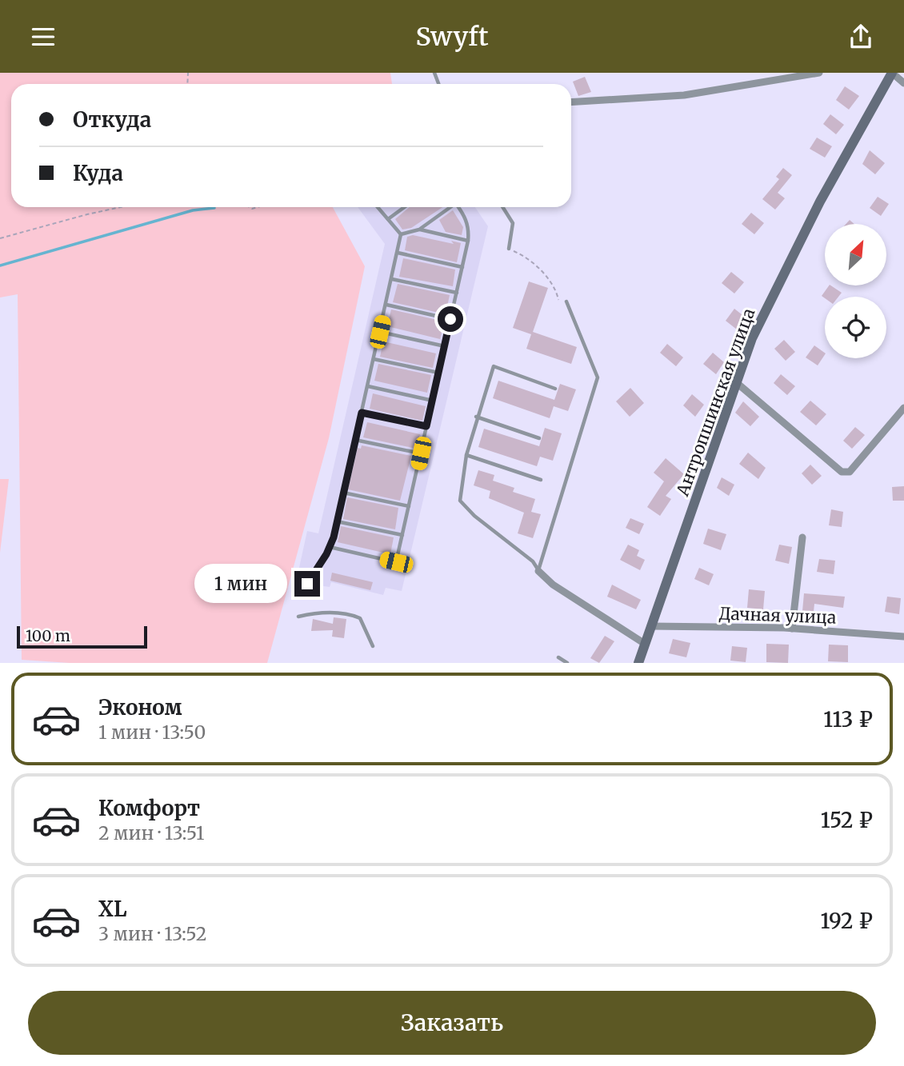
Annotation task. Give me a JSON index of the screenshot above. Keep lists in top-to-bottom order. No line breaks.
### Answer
{"streets":{"street":["Антропшинская улица","Дачная улица"]},"crossings":[["Антропшинская улица","Дачная улица"]],"scale_bar":"100 m","north":"top right","page":{"header":"Swyft","banner":["Откуда","Куда"],"bubble":"1 мин","scale":"100 m","list":[{"name":"Эконом","note":"1 мин · 13:50","value":"113 ₽"},{"name":"Комфорт","note":"2 мин · 13:51","value":"152 ₽"},{"name":"XL","note":"3 мин · 13:52","value":"192 ₽"}],"buttons":"Заказать"}}
